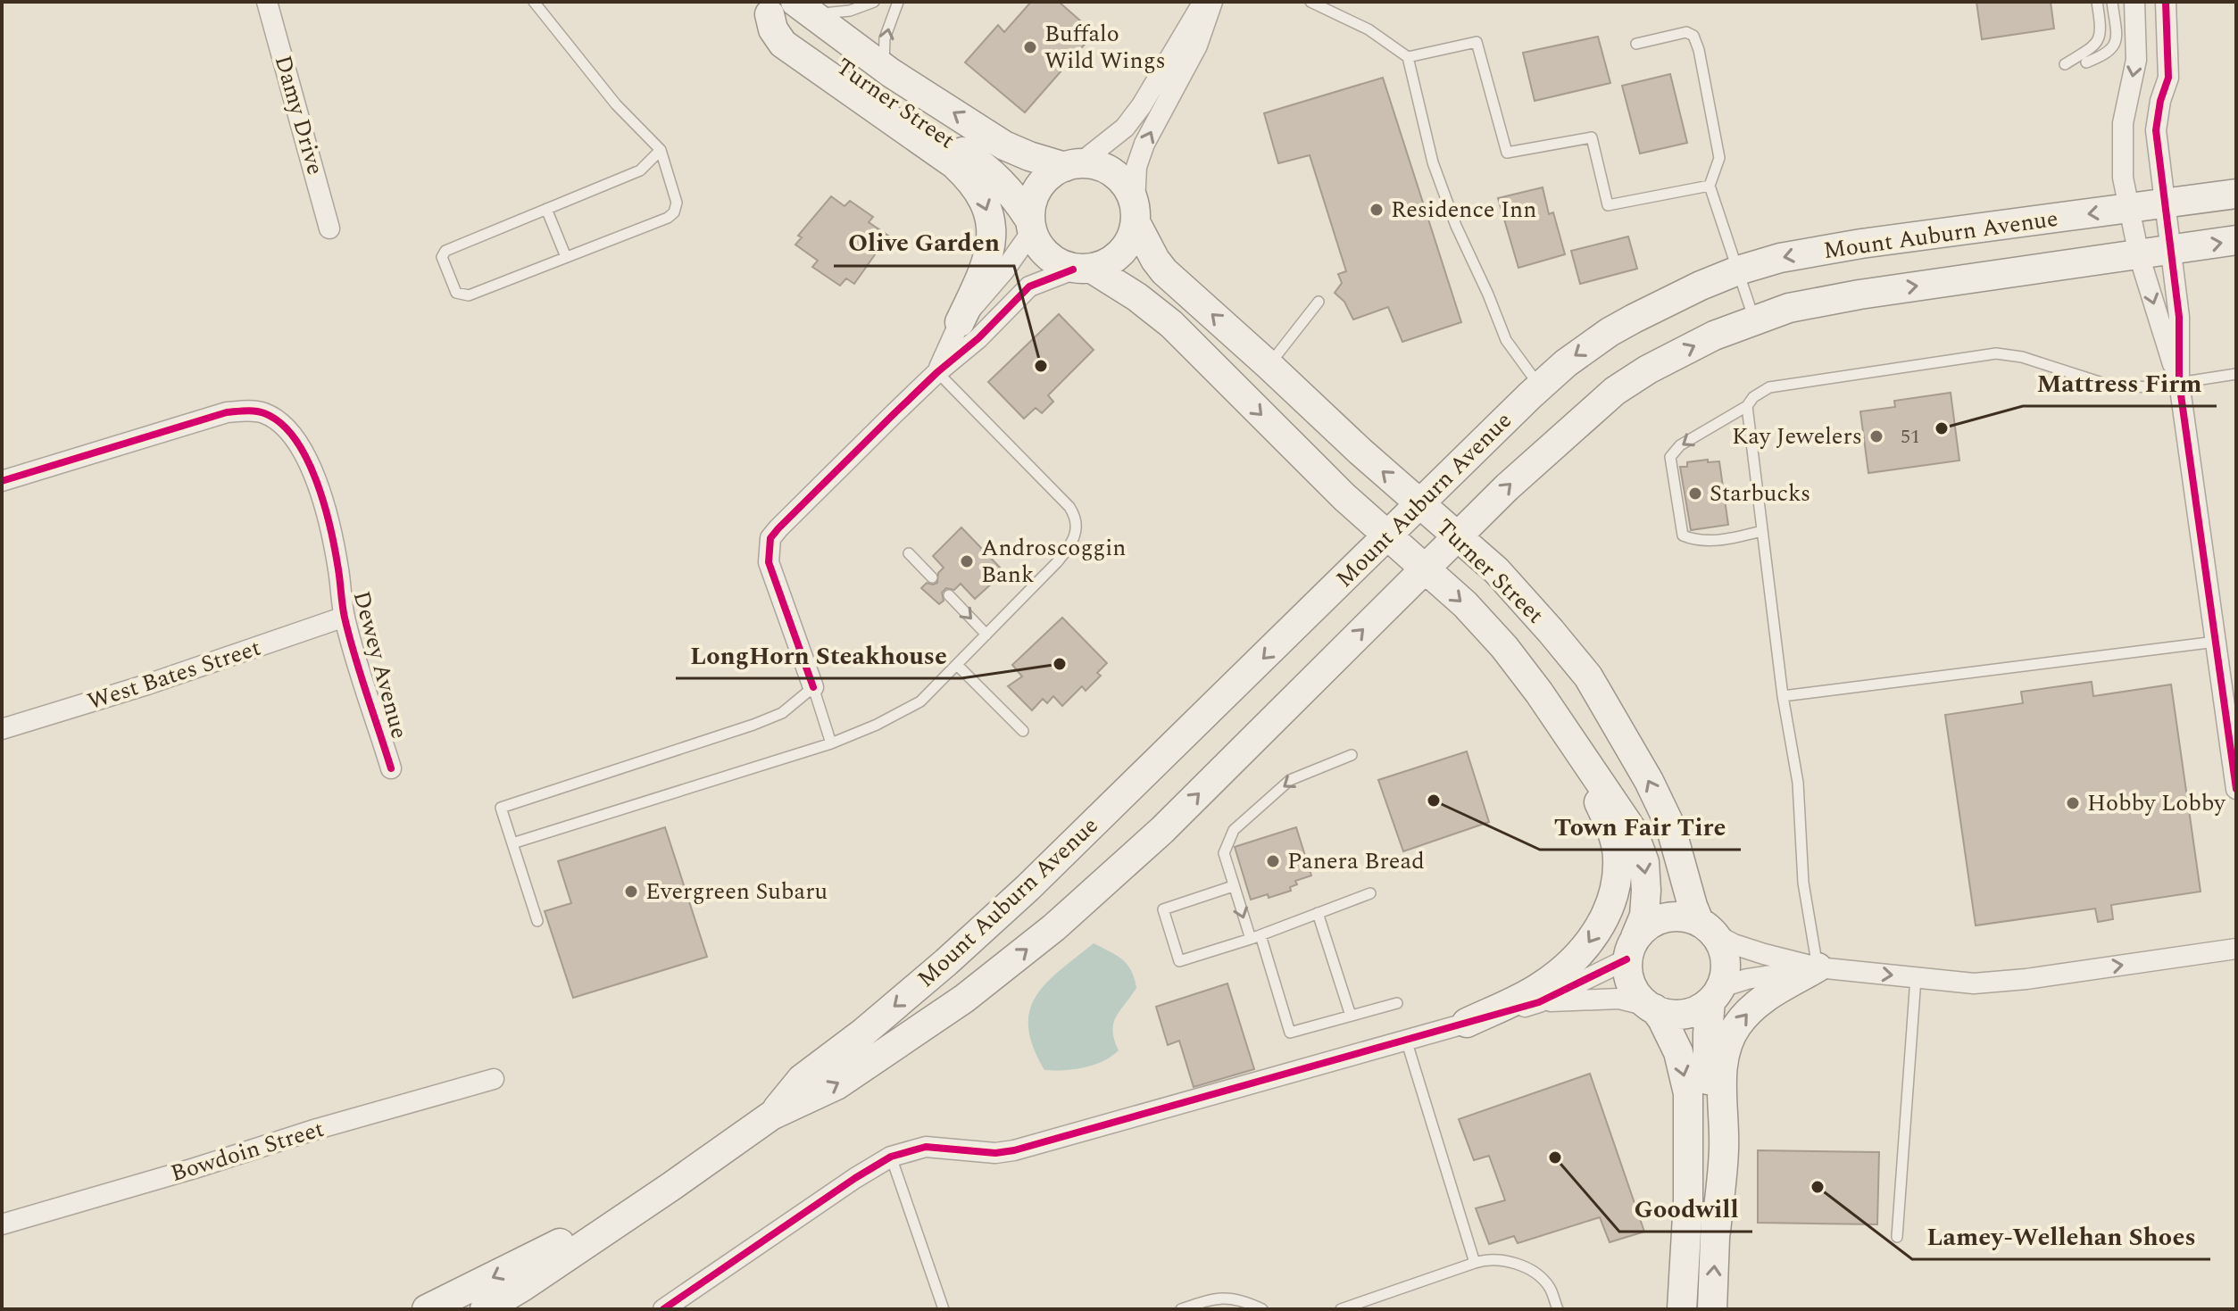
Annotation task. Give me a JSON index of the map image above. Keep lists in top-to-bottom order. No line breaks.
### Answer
{"streets":{"main road":["Turner Street","Mount Auburn Avenue"],"street":["Damy Drive","Dewey Avenue","West Bates Street","Bowdoin Street"]},"crossings":[["Turner Street","Mount Auburn Avenue"],["Dewey Avenue","West Bates Street"]],"places":["Buffalo Wild Wings","Residence Inn","Olive Garden","Mattress Firm","Kay Jewelers","Starbucks","Androscoggin Bank","LongHorn Steakhouse","Town Fair Tire","Hobby Lobby","Panera Bread","Evergreen Subaru","Goodwill","Lamey-Wellehan Shoes"],"house_numbers":["51"]}
